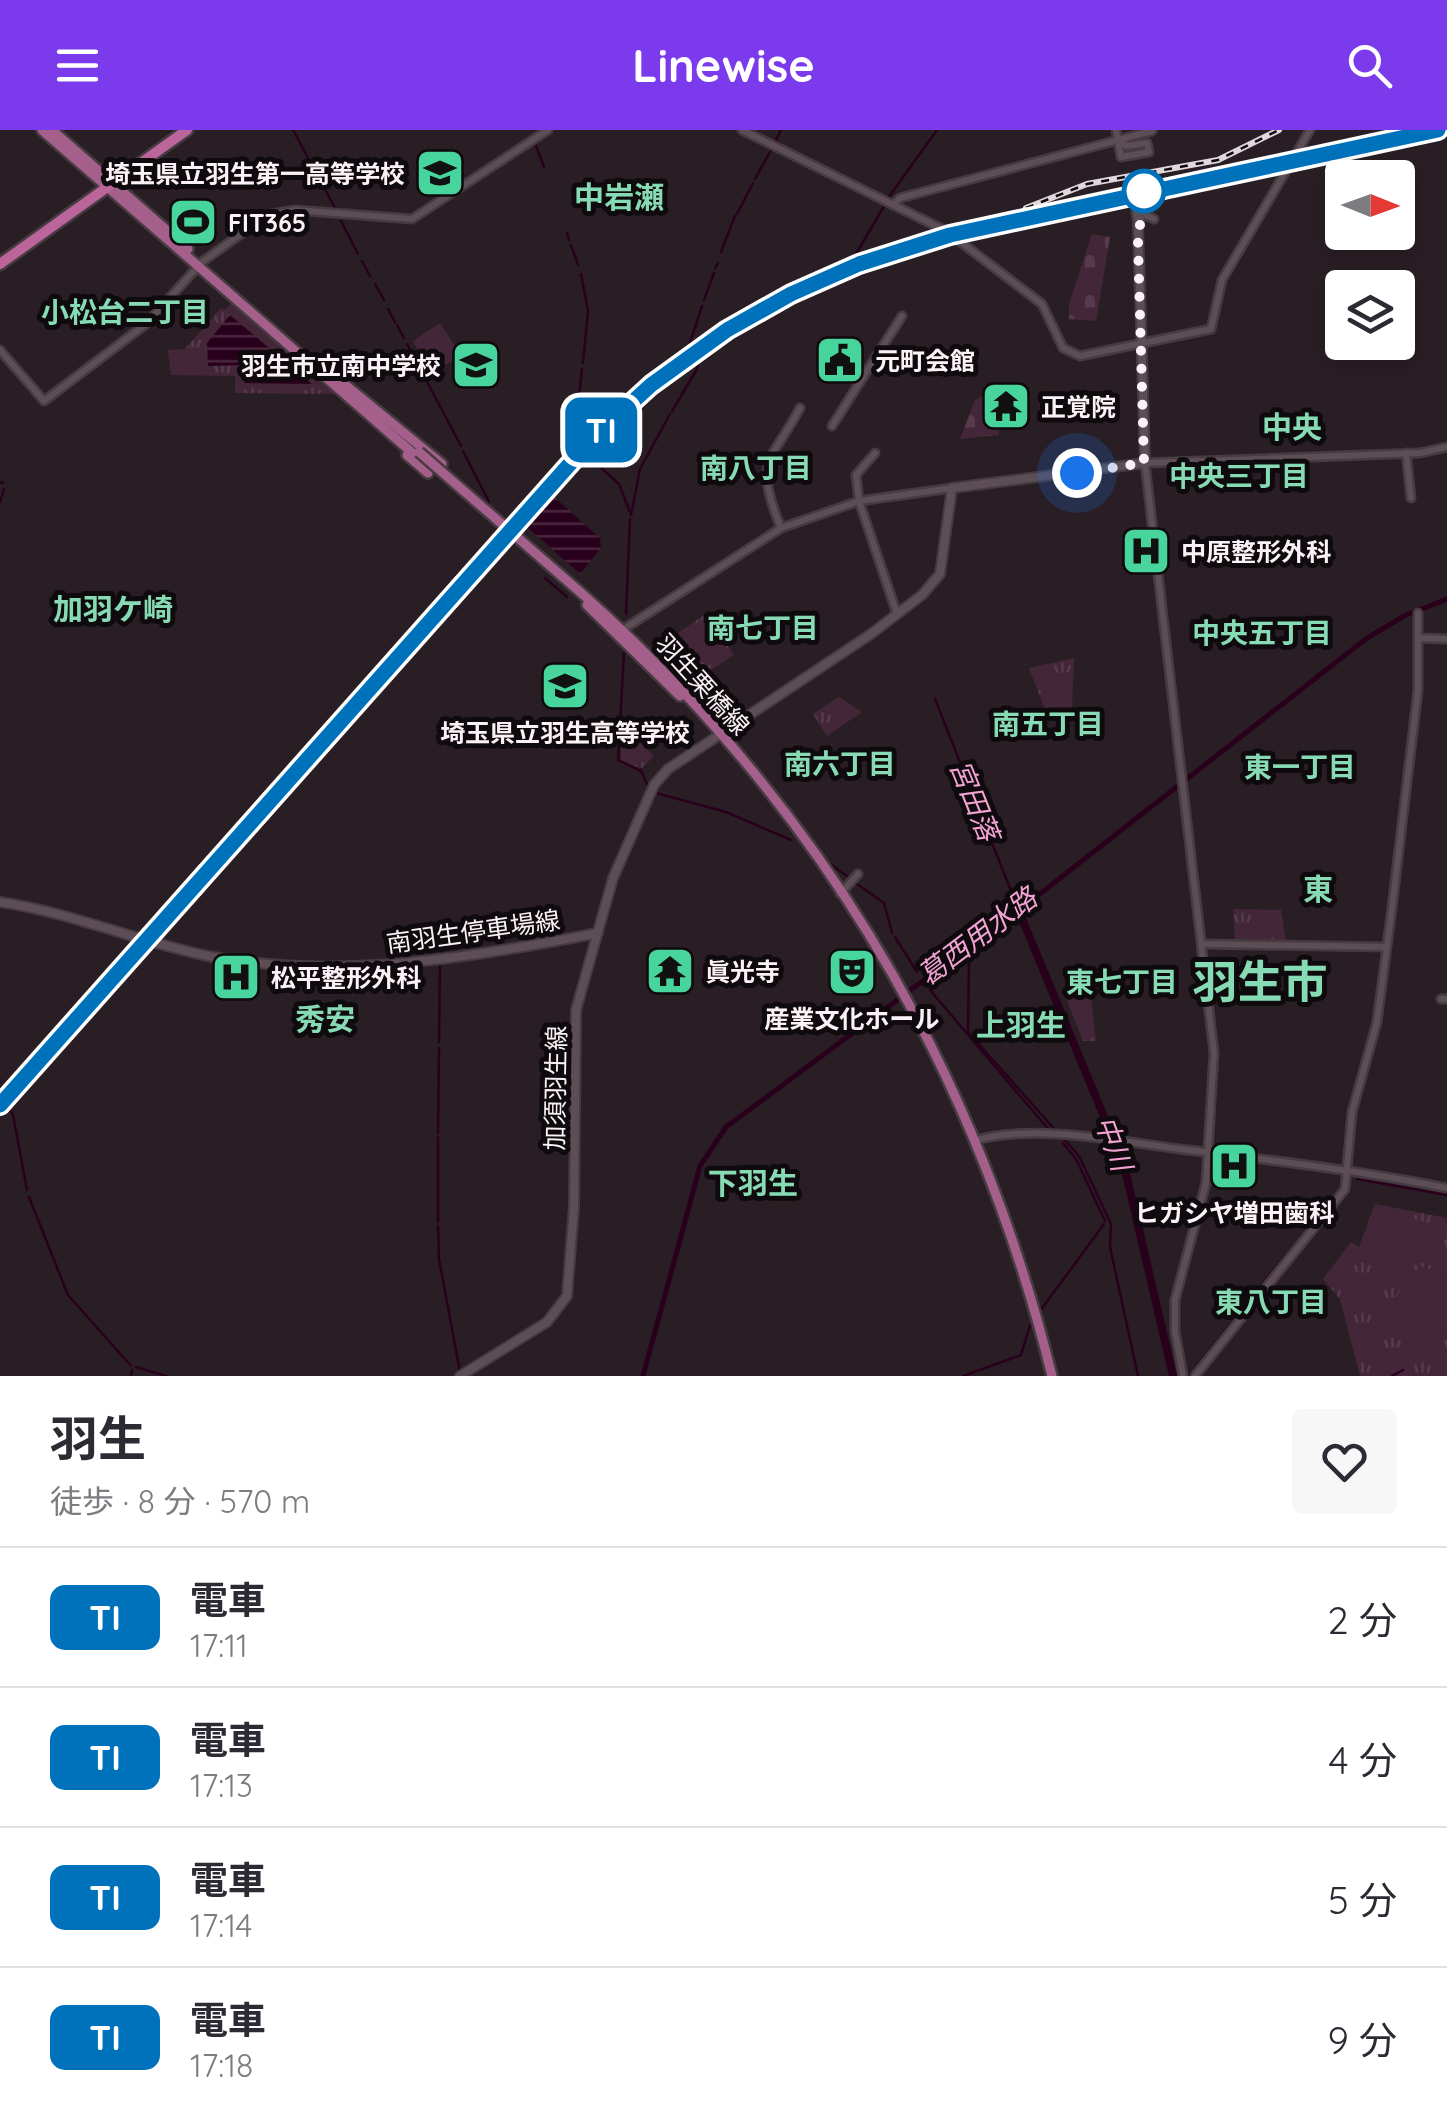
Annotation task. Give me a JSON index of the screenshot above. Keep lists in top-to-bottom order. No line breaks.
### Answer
{"streets":{"main road":["羽生栗橋線","南羽生停車場線","加須羽生線"]},"crossings":[["羽生栗橋線","加須羽生線"],["南羽生停車場線","加須羽生線"]],"districts":["中岩瀬","小松台二丁目","中央","南八丁目","中央三丁目","加羽ケ崎","南七丁目","中央五丁目","南五丁目","南六丁目","東一丁目","東","東七丁目","羽生市","秀安","上羽生","下羽生","東八丁目"],"water":["宮田落","葛西用水路","中川"],"places":{"school or university":["埼玉県立羽生第一高等学校","羽生市立南中学校","埼玉県立羽生高等学校"],"sports":["FIT365"],"public building":["元町会館"],"temple":["正覚院","眞光寺"],"hospital":["中原整形外科","松平整形外科","ヒガシヤ増田歯科"],"theatre":["産業文化ホール"]},"north":"right","page":{"header":"Linewise","on_map":"TI","heading":["羽生","徒歩 · 8 分 · 570 m"],"list":[{"mark":"TI","name":"電車","note":"17:11","value":"2 分"},{"mark":"TI","name":"電車","note":"17:13","value":"4 分"},{"mark":"TI","name":"電車","note":"17:14","value":"5 分"},{"mark":"TI","name":"電車","note":"17:18","value":"9 分"}]}}
